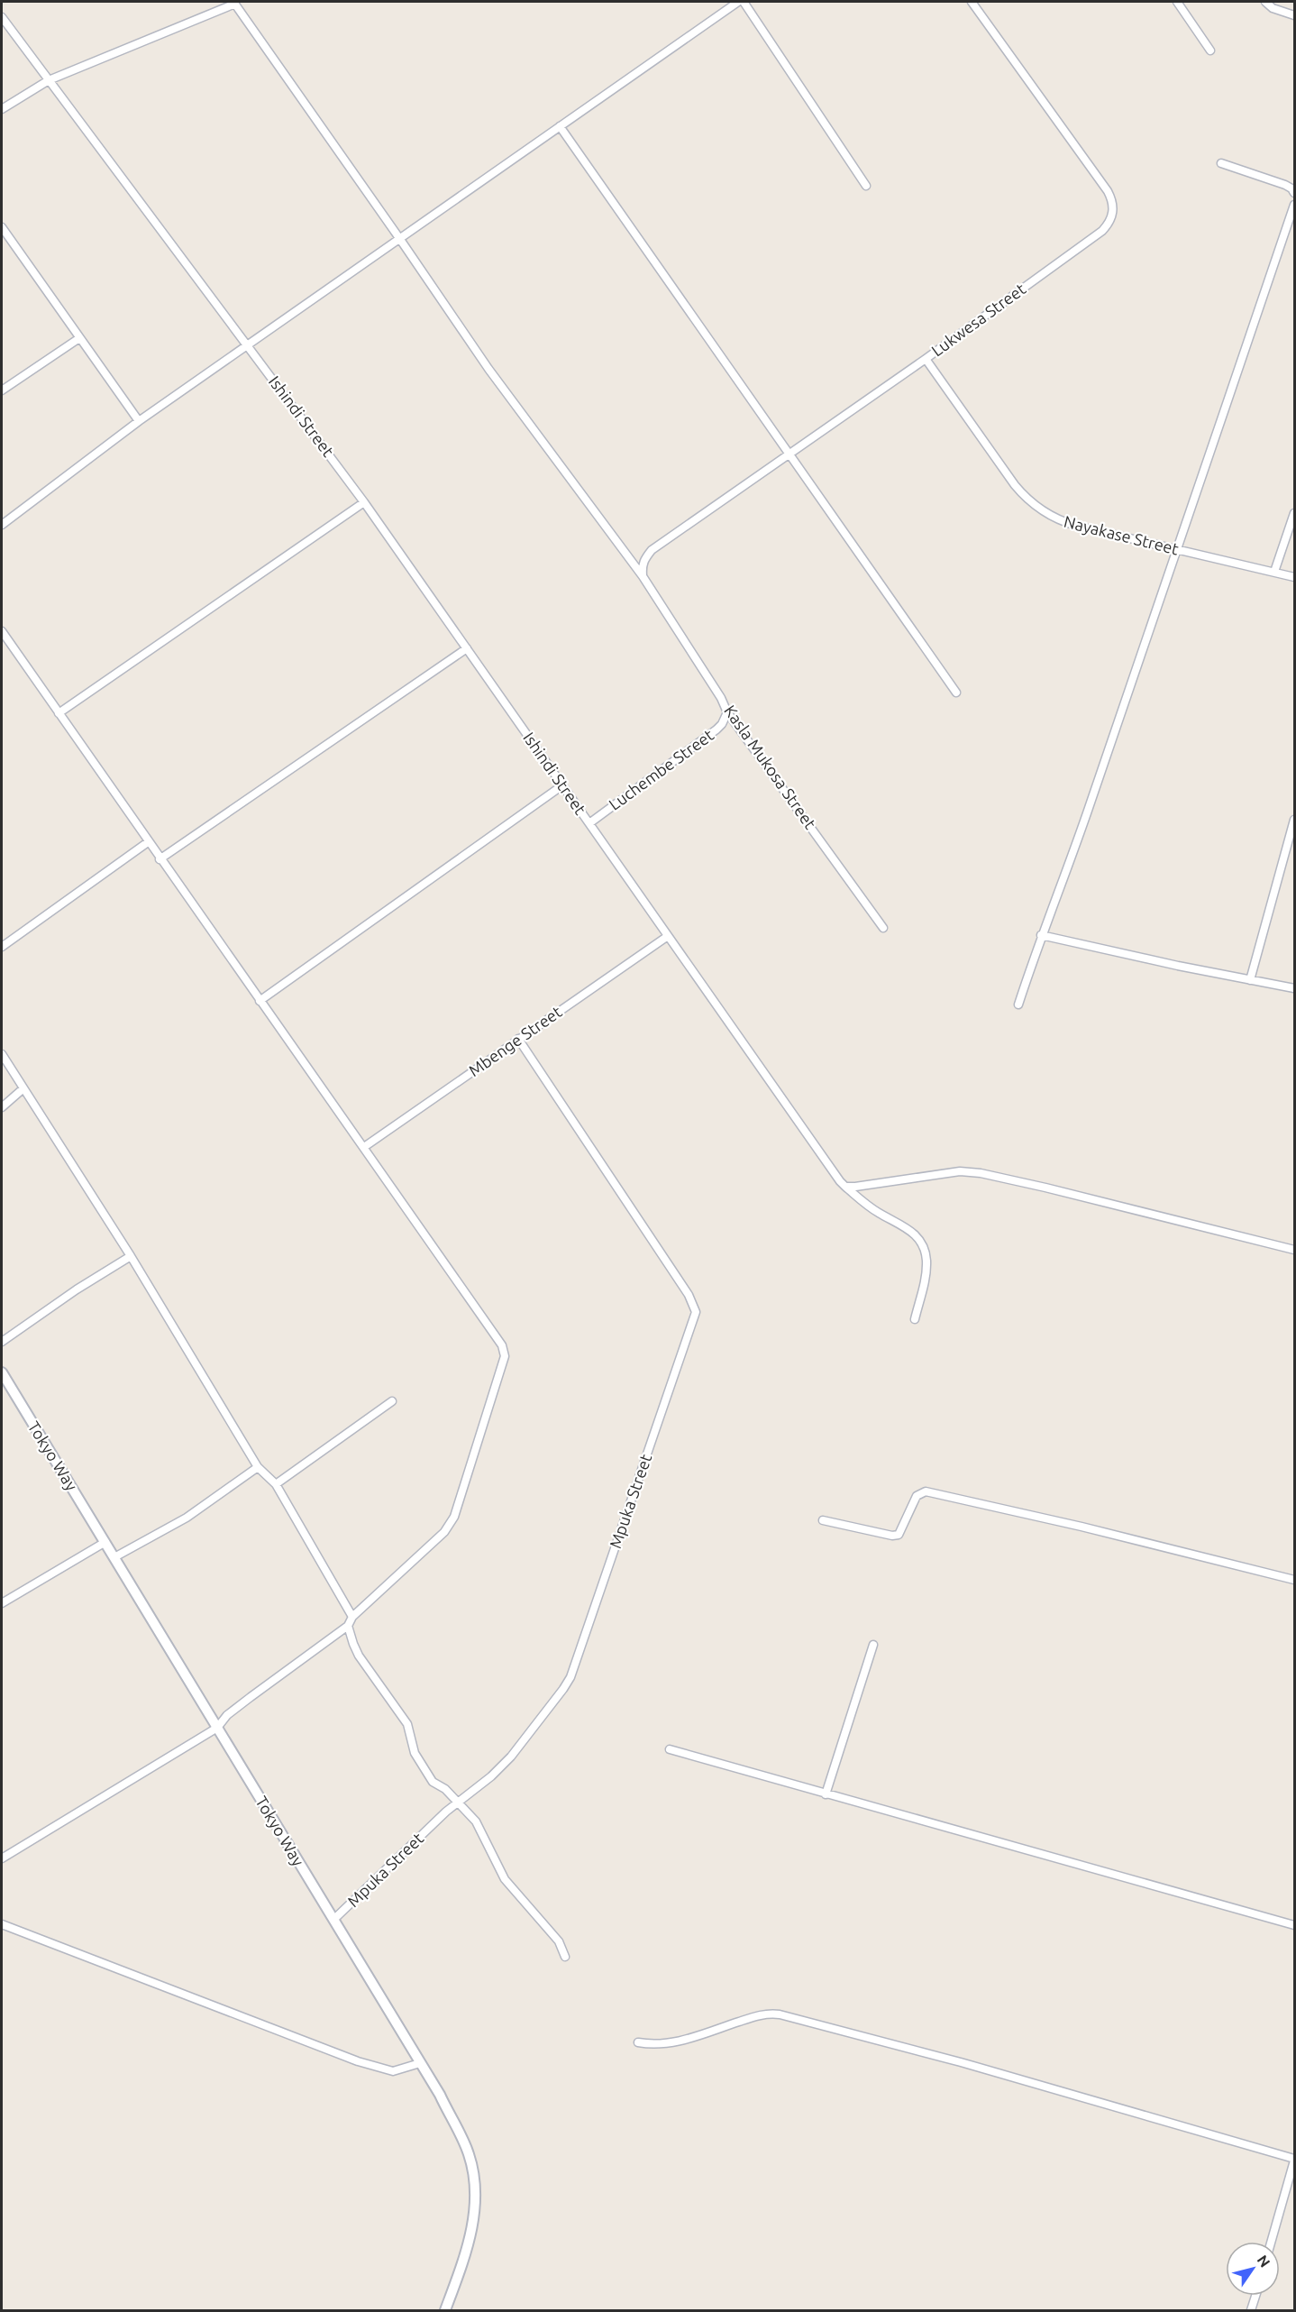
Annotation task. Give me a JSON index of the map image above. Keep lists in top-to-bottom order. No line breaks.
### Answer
{"streets":{"street":["Lukwesa Street","Ishindi Street","Nayakase Street","Kasla Mukosa Street","Luchembe Street","Mbenge Street","Tokyo Way","Mpuka Street"]},"crossings":[["Lukwesa Street","Nayakase Street"],["Lukwesa Street","Kasla Mukosa Street"],["Ishindi Street","Luchembe Street"],["Ishindi Street","Mbenge Street"],["Kasla Mukosa Street","Luchembe Street"],["Mbenge Street","Mpuka Street"],["Tokyo Way","Mpuka Street"]],"north":"top right"}
